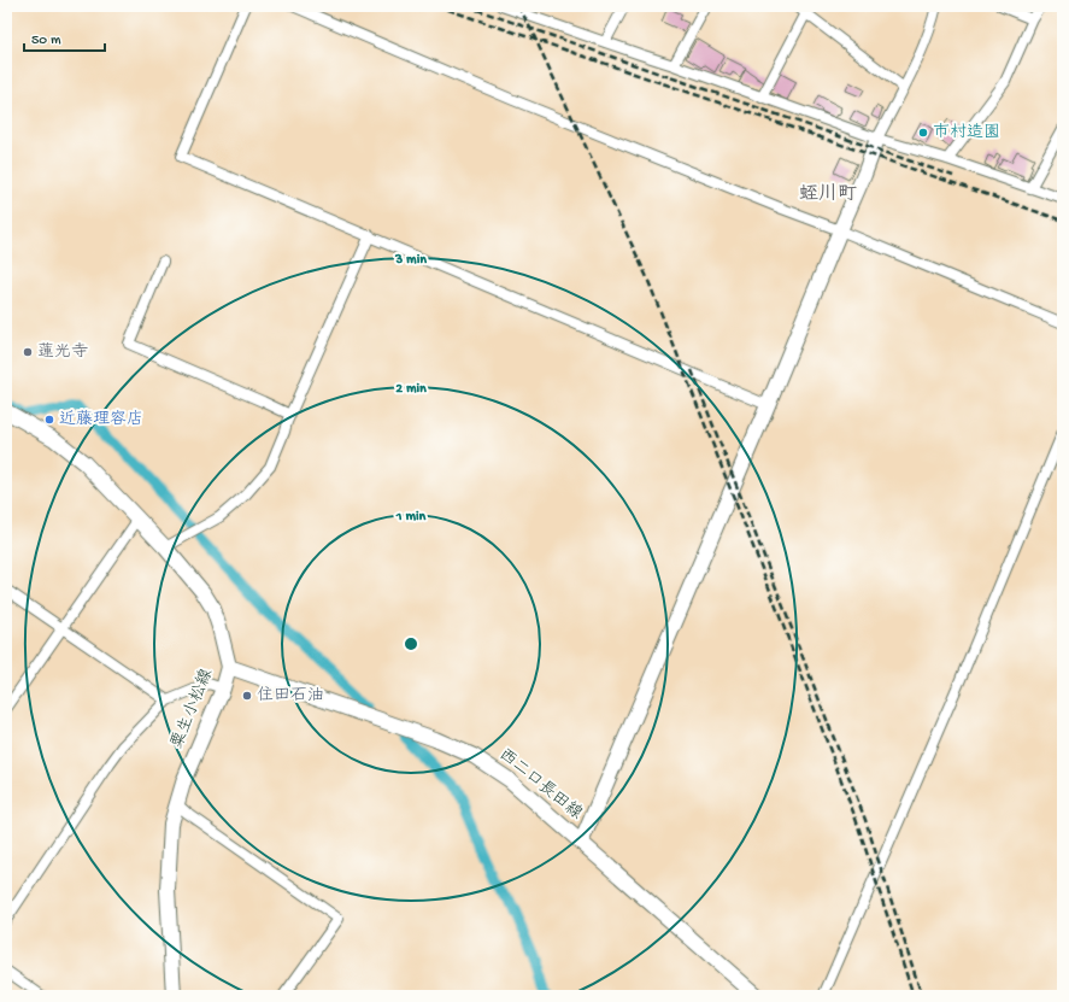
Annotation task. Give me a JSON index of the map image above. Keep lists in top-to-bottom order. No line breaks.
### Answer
{"streets":{"main road":["粟生小松線","西二口長田線"]},"crossings":[["粟生小松線","西二口長田線"]],"districts":["蛭川町"],"places":["市村造園","蓮光寺","近藤理容店","住田石油"],"scale_bar":"50 m","rings":["3 min","2 min","1 min"]}
